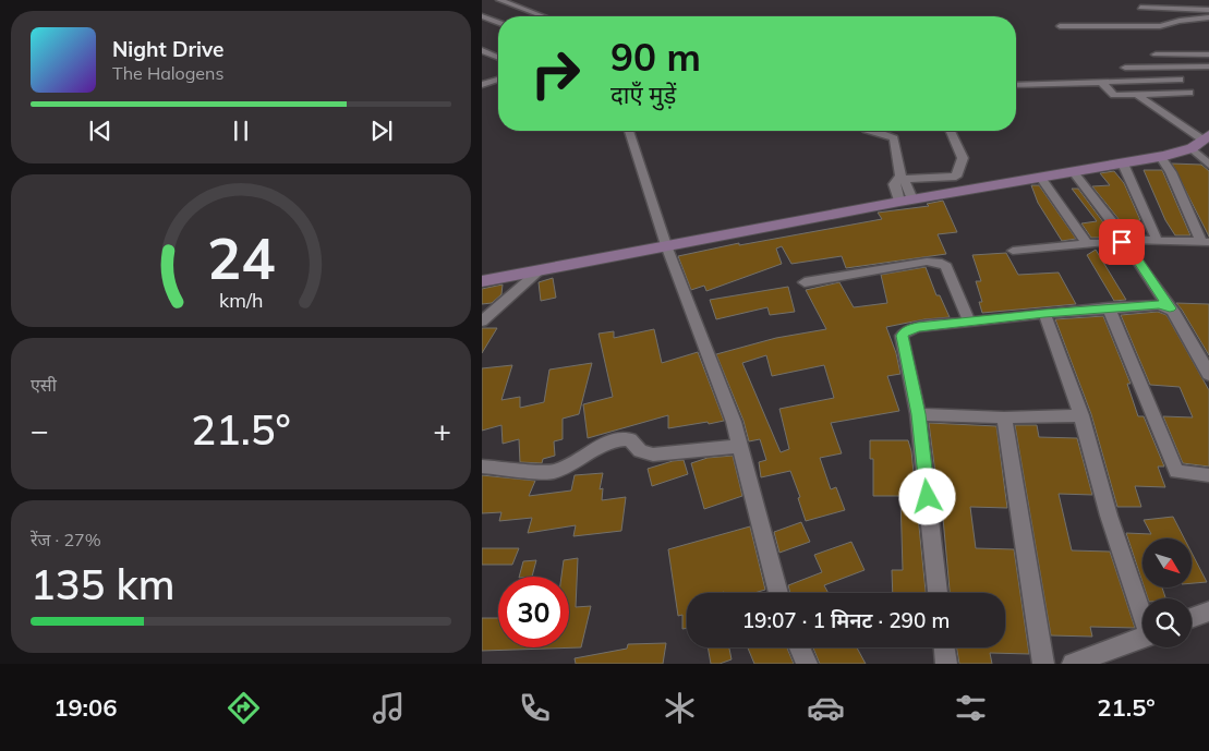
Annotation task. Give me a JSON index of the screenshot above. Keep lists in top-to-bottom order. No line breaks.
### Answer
{"north":"bottom right","page":{"turn":["90 m","दाएँ मुड़ें"],"song":["Night Drive","The Halogens"],"tile":["एसी",["रेंज · 27%","135 km"]],"heat":["−","21.5°","+"],"limit":"30","trip":"19:07 · 1 मिनट · 290 m","tabs":["19:06","21.5°"],"gauge":["24","km/h"]}}
